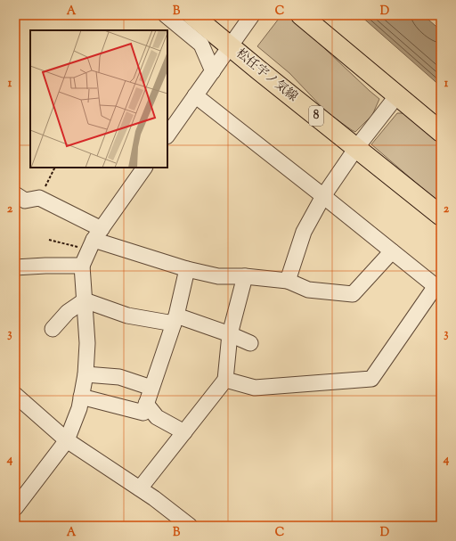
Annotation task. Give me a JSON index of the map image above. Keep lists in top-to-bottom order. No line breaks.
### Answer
{"streets":{"main road":["松任宇ノ気線","8"]},"grid":{"columns":["A","B","C","D"],"rows":["1","2","3","4"]}}
